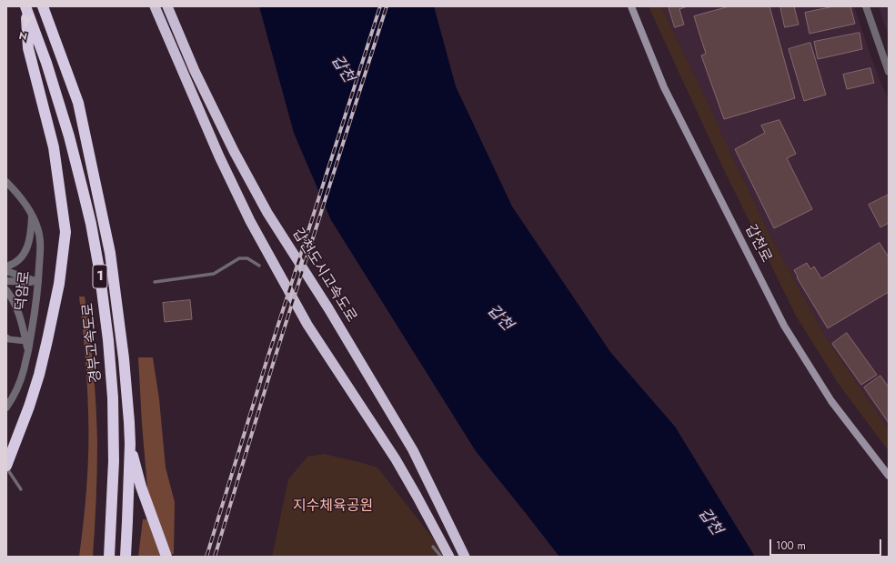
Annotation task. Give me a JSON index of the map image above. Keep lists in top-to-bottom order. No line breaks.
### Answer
{"streets":{"highway":["갑천도시고속도로","1","경부고속도로"],"main road":["갑천로"],"street":["덕암로"]},"water":["갑천"],"parks":["지수체육공원"],"scale_bar":"100 m","north":"bottom"}
